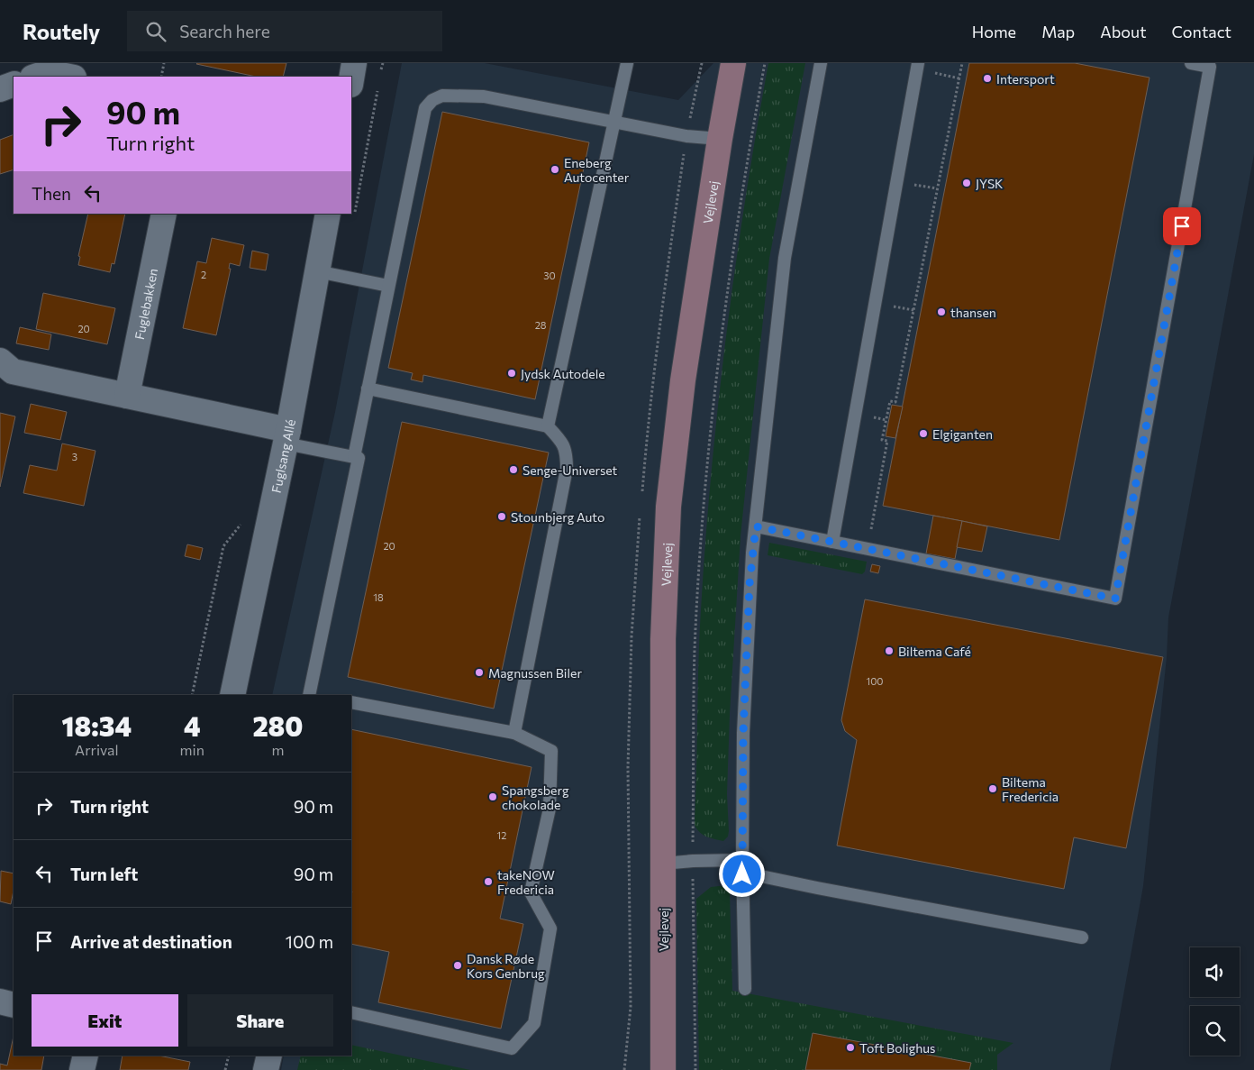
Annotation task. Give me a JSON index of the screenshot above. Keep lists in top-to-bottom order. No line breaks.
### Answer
{"streets":{"street":["Vejlevej","Fuglebakken","Fuglsang Allé"]},"places":["Intersport","Eneberg Autocenter","JYSK","thansen","Jydsk Autodele","Elgiganten","Senge-Universet","Stounbjerg Auto","Biltema Café","Magnussen Biler","Biltema Fredericia","Spangsberg chokolade","takeNOW Fredericia","Dansk Røde Kors Genbrug","Toft Bolighus"],"house_numbers":["2","30","28","20","3","20","18","100","12"],"page":{"header":"Routely","search":"Search here","nav":["Home","Map","About","Contact"],"turn":["90 m","Turn right"],"then":"Then","eta":["18:34","Arrival","4","min","280","m"],"list":[{"name":"Turn right","value":"90 m"},{"name":"Turn left","value":"90 m"},{"name":"Arrive at destination","value":"100 m"}],"buttons":["Exit","Share"]}}
